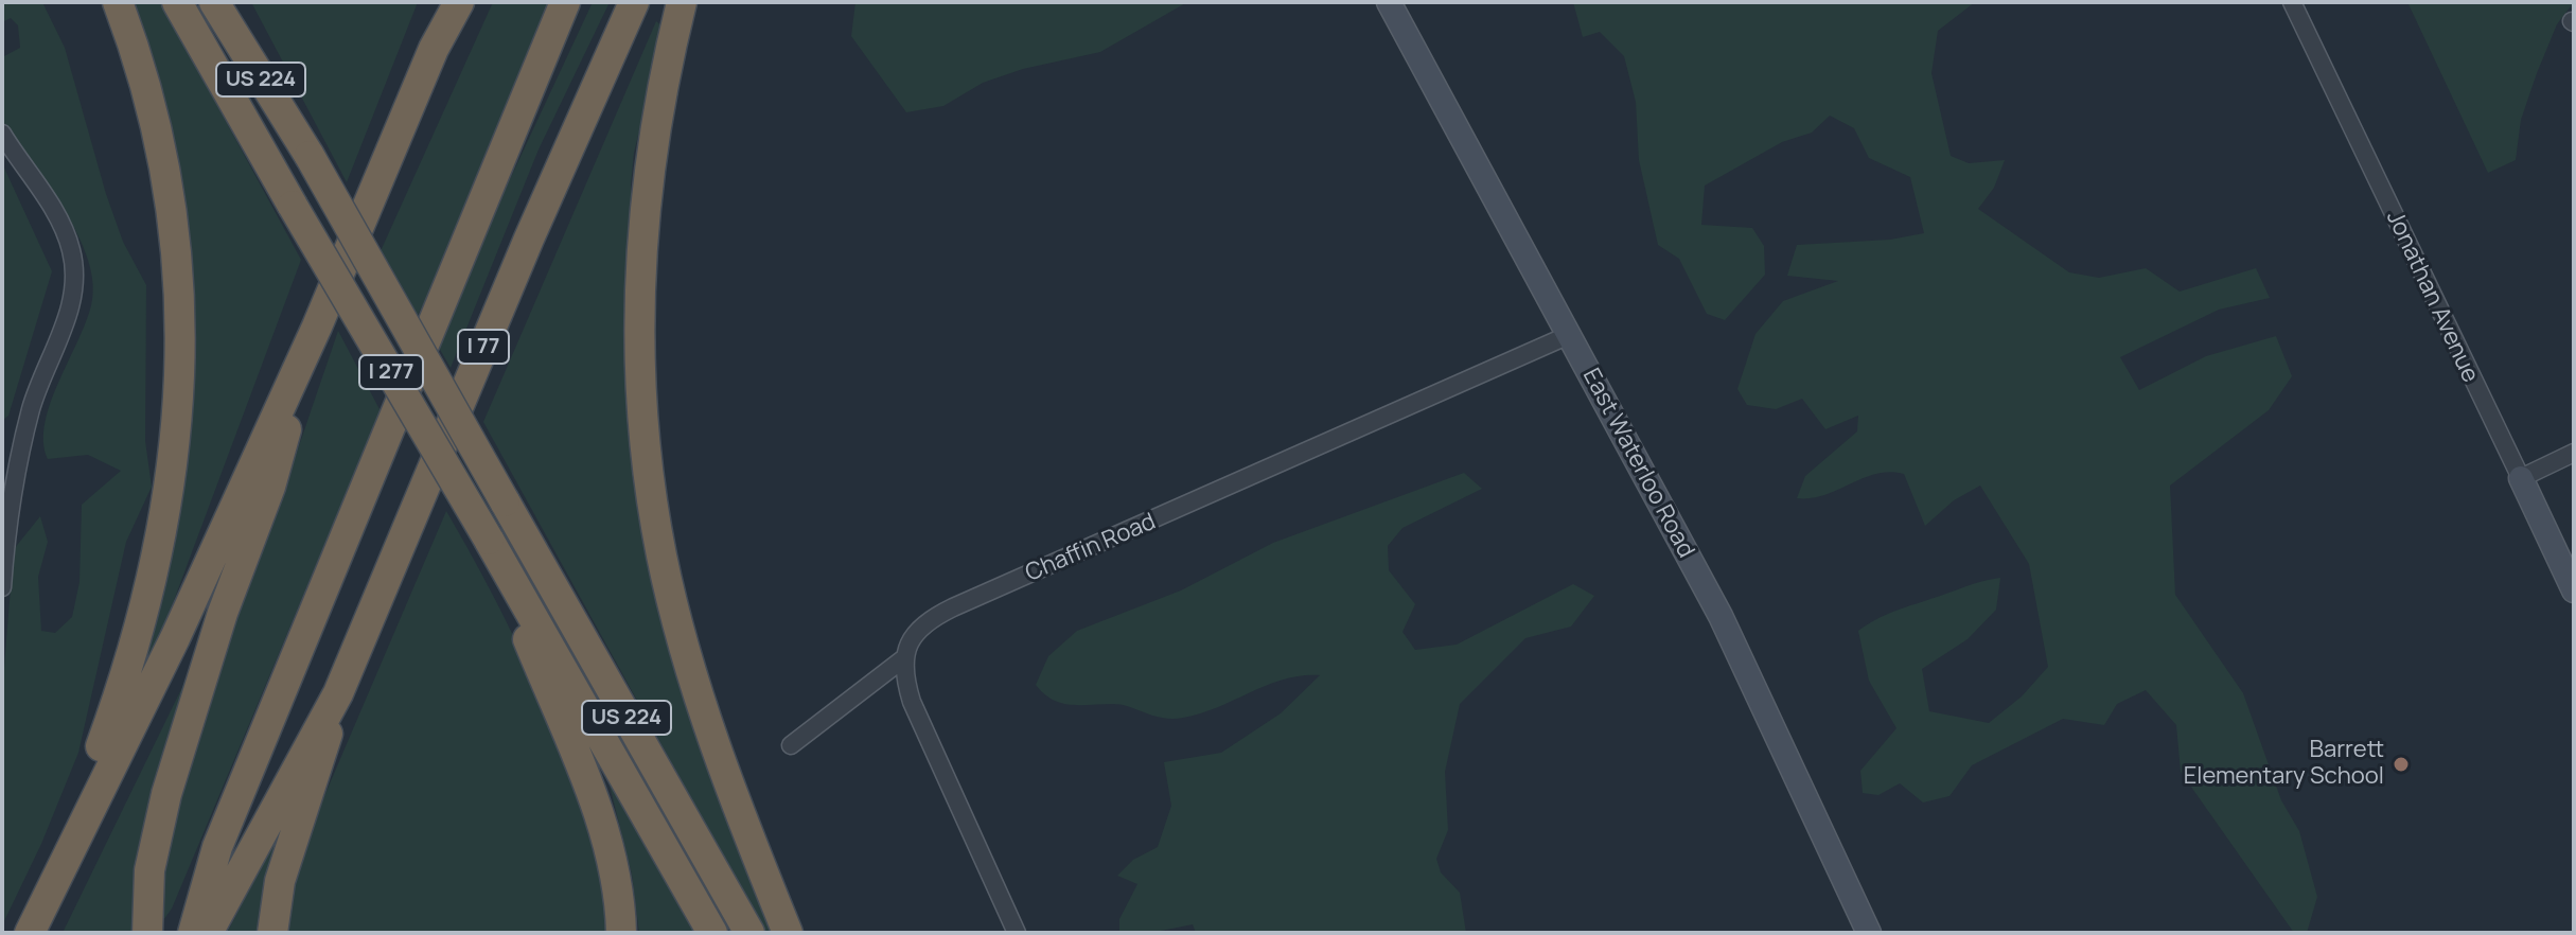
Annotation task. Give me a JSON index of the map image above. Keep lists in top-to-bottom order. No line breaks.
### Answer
{"streets":{"highway":["US 224","I 77","I 277"],"main road":["Jonathan Avenue","East Waterloo Road"],"street":["Chaffin Road"]},"crossings":[["US 224","I 277"],["East Waterloo Road","Chaffin Road"]],"places":["Barrett Elementary School"]}
